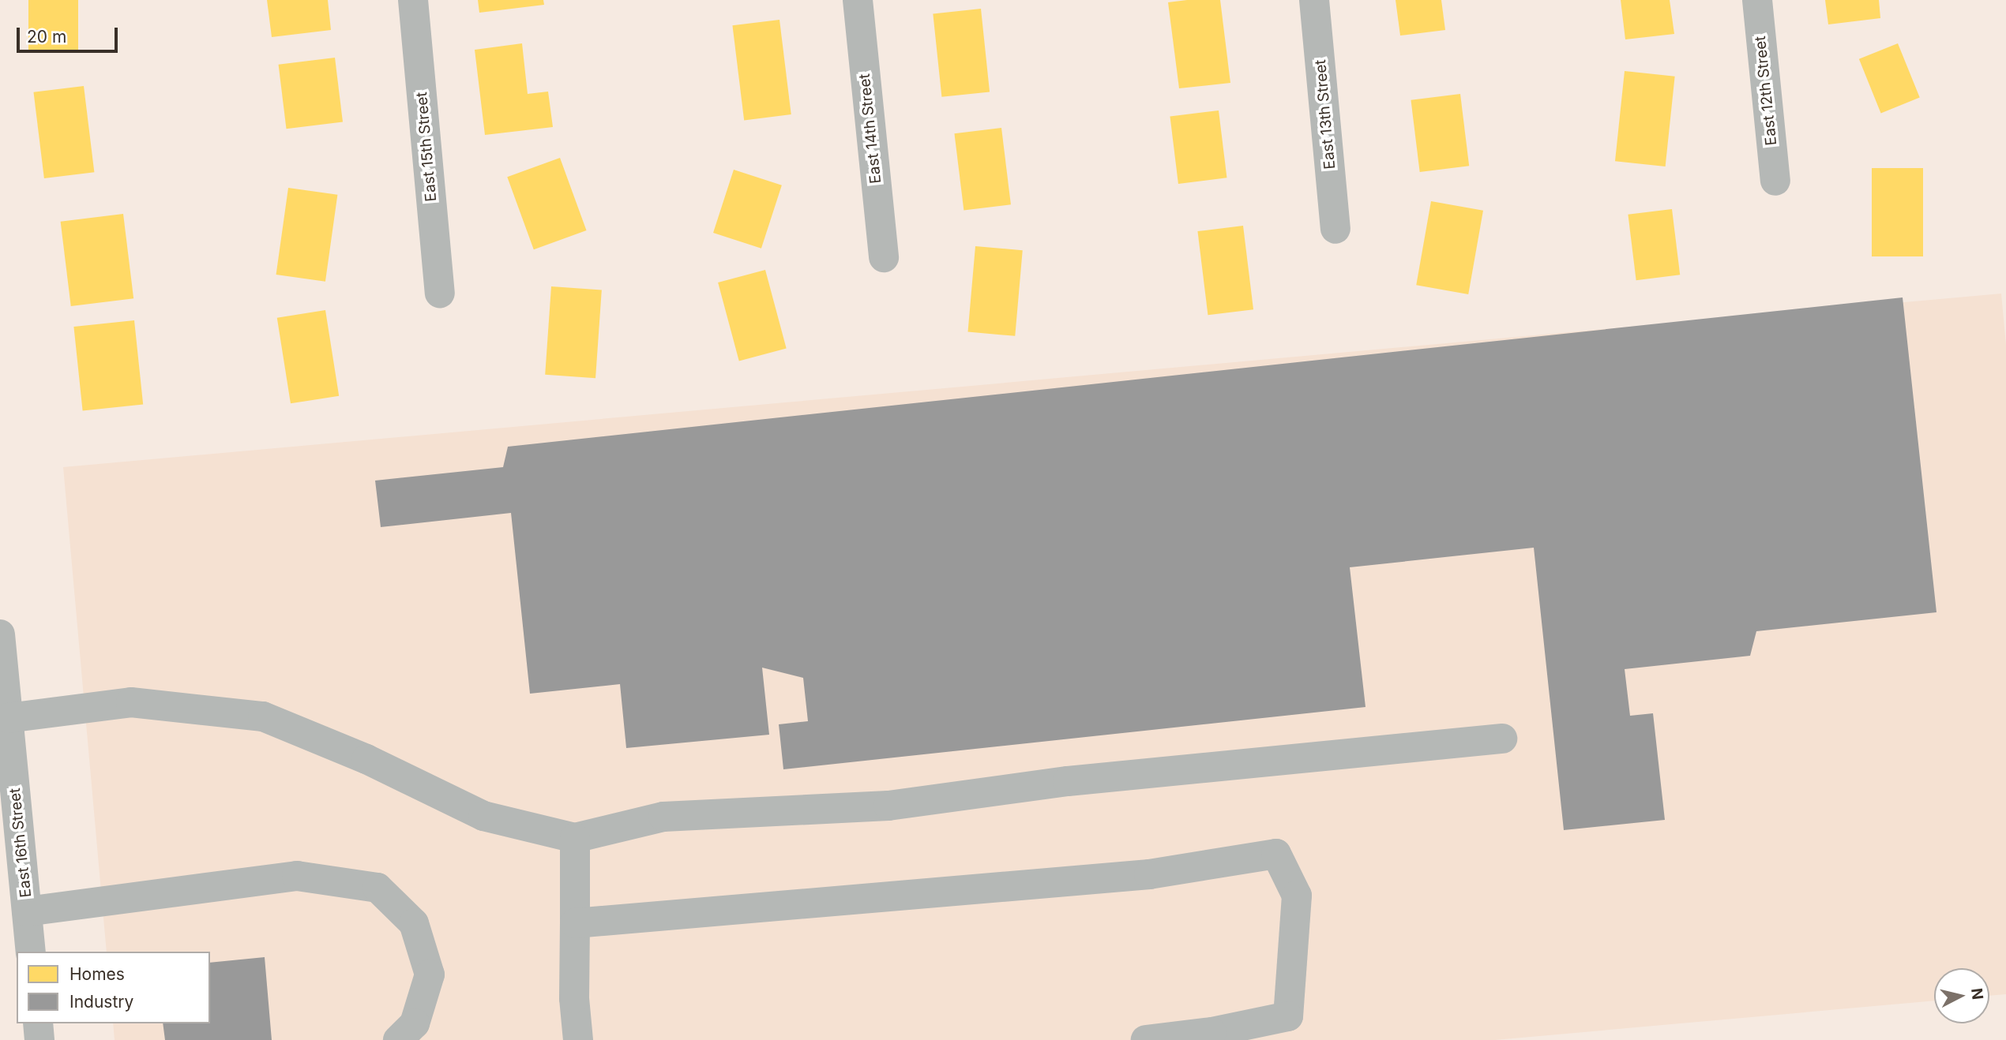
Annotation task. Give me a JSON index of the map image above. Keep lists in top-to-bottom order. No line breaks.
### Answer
{"streets":{"street":["East 12th Street","East 13th Street","East 14th Street","East 15th Street","East 16th Street"]},"legend":["Homes","Industry"],"scale_bar":"20 m","north":"right"}
